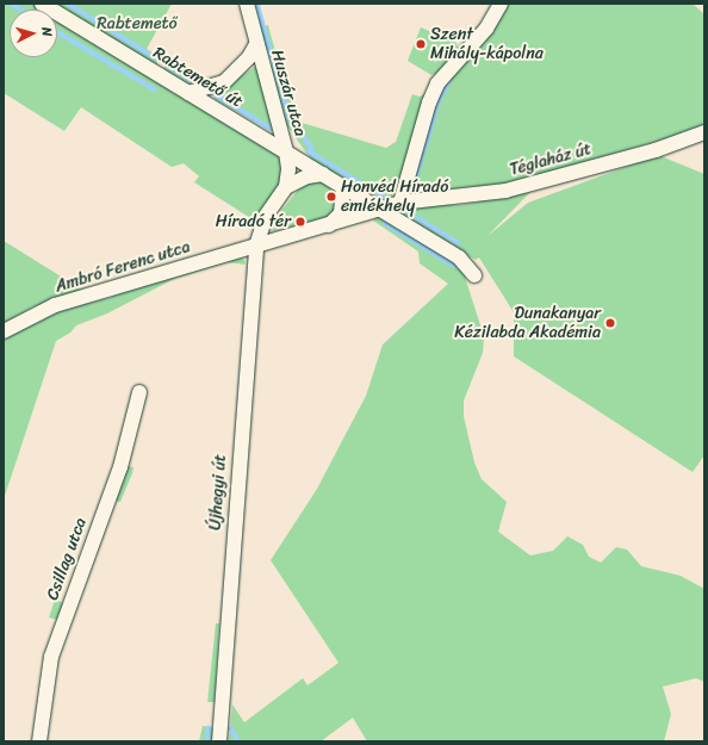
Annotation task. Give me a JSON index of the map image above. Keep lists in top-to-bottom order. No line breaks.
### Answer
{"streets":{"street":["Rabtemető út","Huszár utca","Téglaház út","Ambró Ferenc utca","Újhegyi út","Csillag utca"]},"crossings":[["Rabtemető út","Huszár utca"],["Ambró Ferenc utca","Újhegyi út"]],"parks":["Rabtemető"],"places":["Szent Mihály-kápolna","Honvéd Híradó emlékhely","Híradó tér","Dunakanyar Kézilabda Akadémia"],"north":"right"}
